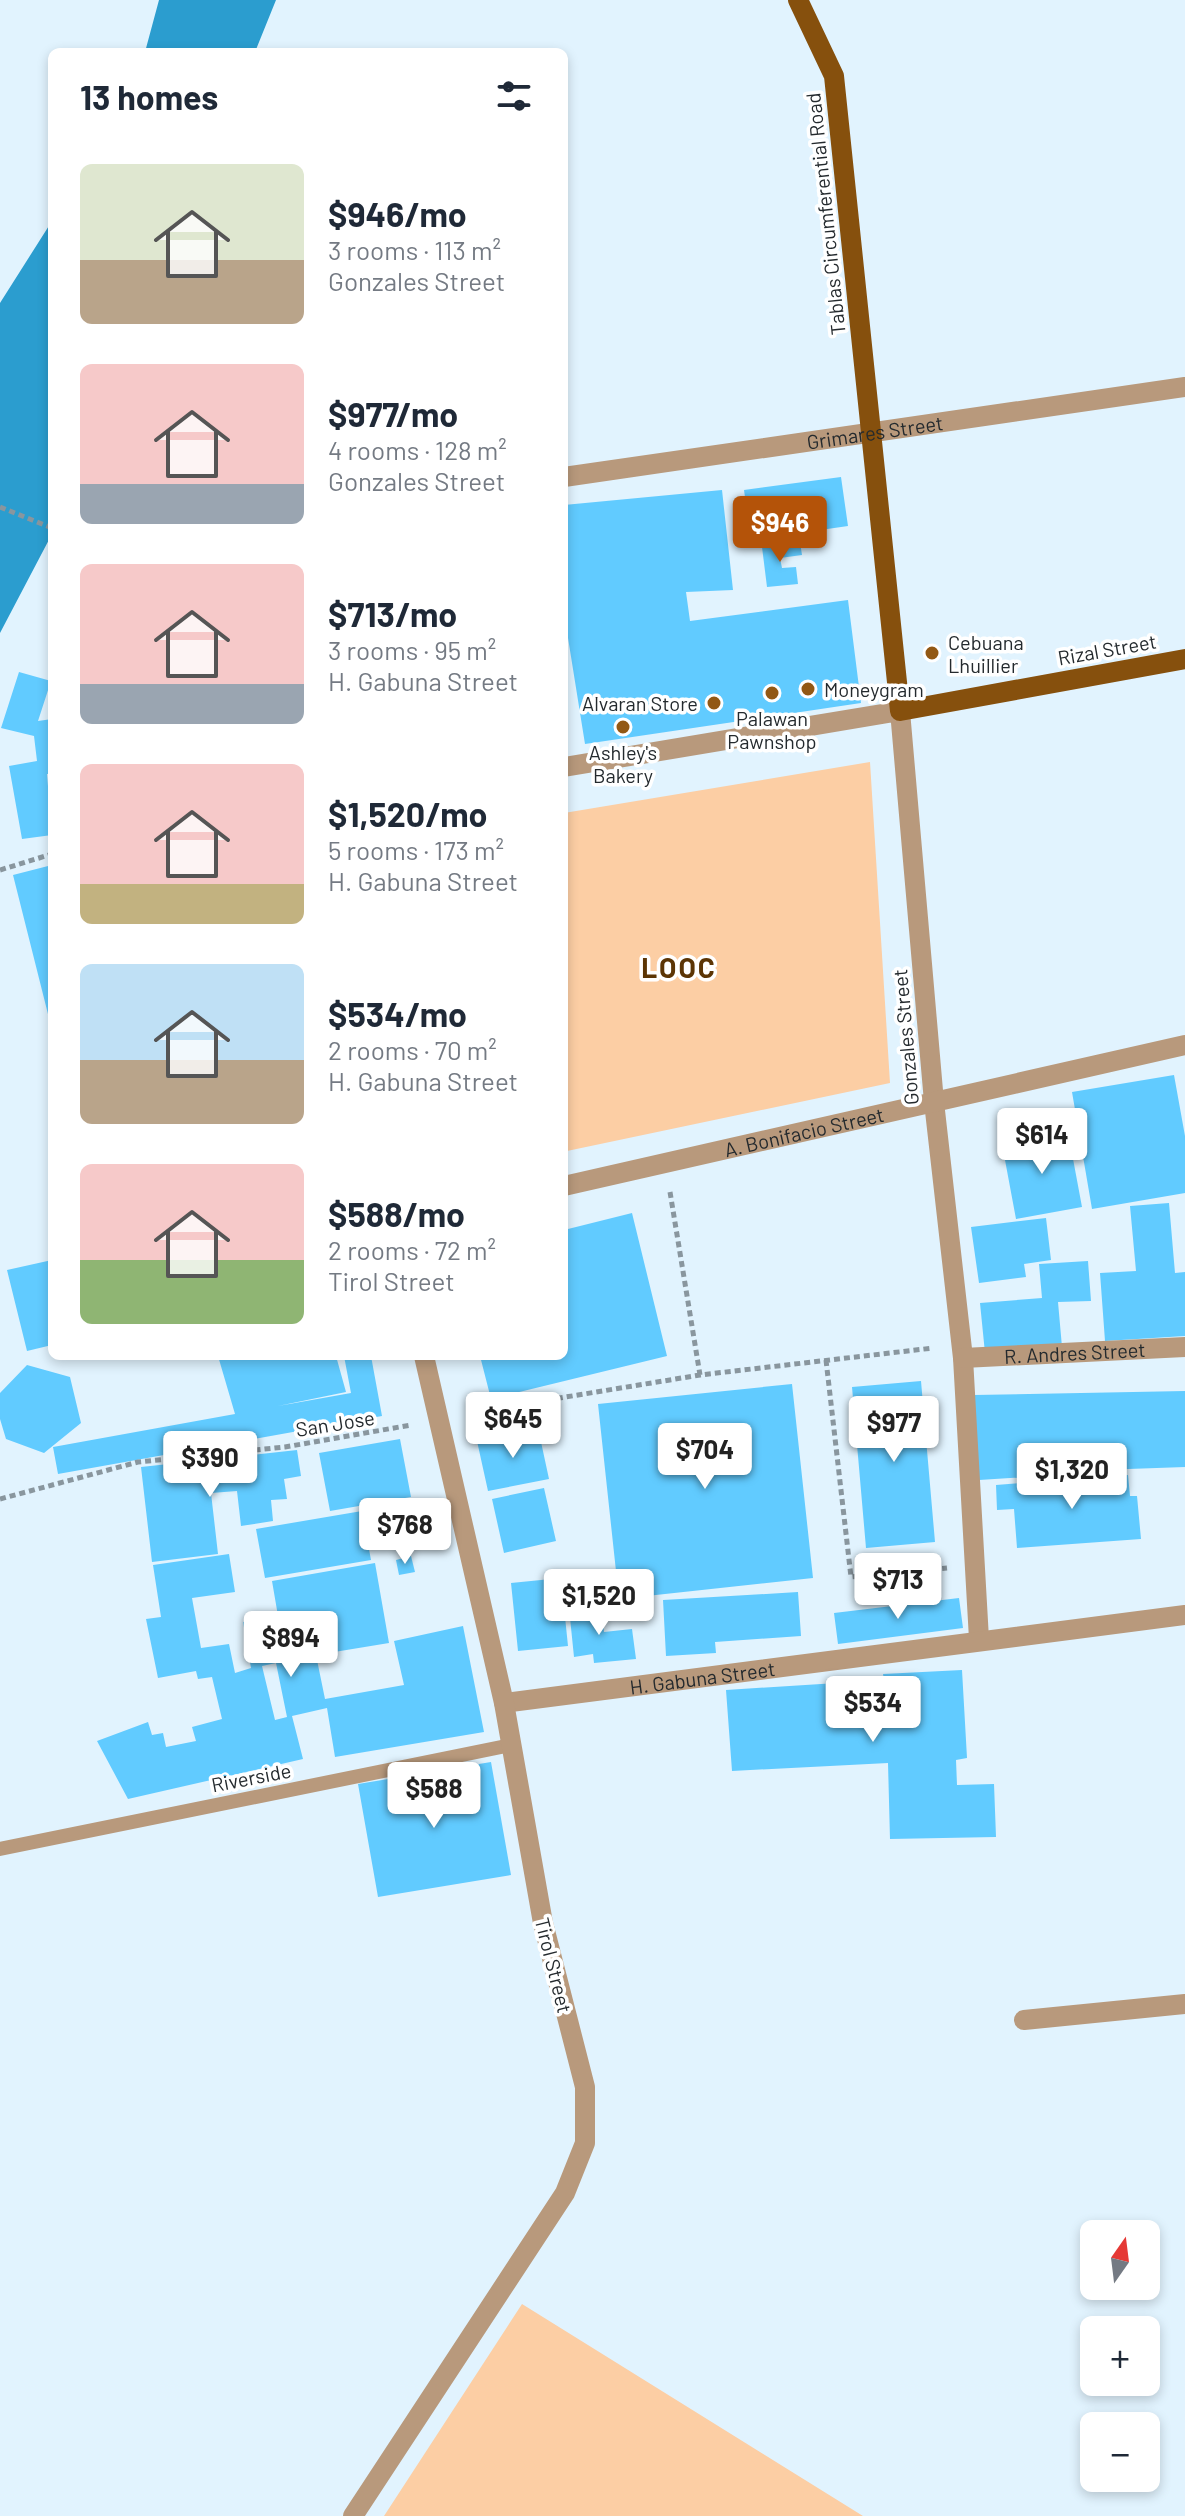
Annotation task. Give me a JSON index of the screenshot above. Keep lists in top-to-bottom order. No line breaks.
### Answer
{"streets":{"main road":["Tablas Circumferential Road","Rizal Street","Gonzales Street"],"street":["Grimares Street","A. Bonifacio Street","R. Andres Street","H. Gabuna Street","Tirol Street"],"lane":["Riverside"],"path":["San Jose"]},"crossings":[["Tablas Circumferential Road","Grimares Street"],["Tablas Circumferential Road","Gonzales Street"],["Grimares Street","Gonzales Street"],["Rizal Street","Gonzales Street"],["Gonzales Street","A. Bonifacio Street"],["Gonzales Street","R. Andres Street"],["Gonzales Street","San Jose"],["Gonzales Street","H. Gabuna Street"],["R. Andres Street","San Jose"],["San Jose","Tirol Street"],["H. Gabuna Street","Tirol Street"],["Riverside","Tirol Street"]],"districts":["LOOC"],"places":["Cebuana Lhuillier","Moneygram","Palawan Pawnshop","Alvaran Store","Ashley's Bakery"],"north":"top","page":{"heading":"13 homes","list":[{"name":"$946/mo","note":"3 rooms · 113 m² · Gonzales Street"},{"name":"$977/mo","note":"4 rooms · 128 m² · Gonzales Street"},{"name":"$713/mo","note":"3 rooms · 95 m² · H. Gabuna Street"},{"name":"$1,520/mo","note":"5 rooms · 173 m² · H. Gabuna Street"},{"name":"$534/mo","note":"2 rooms · 70 m² · H. Gabuna Street"},{"name":"$588/mo","note":"2 rooms · 72 m² · Tirol Street"}],"price":["$946","$614","$645","$977","$704","$390","$1,320","$768","$713","$1,520","$894","$534","$588"],"map_buttons":["+","−"]}}
